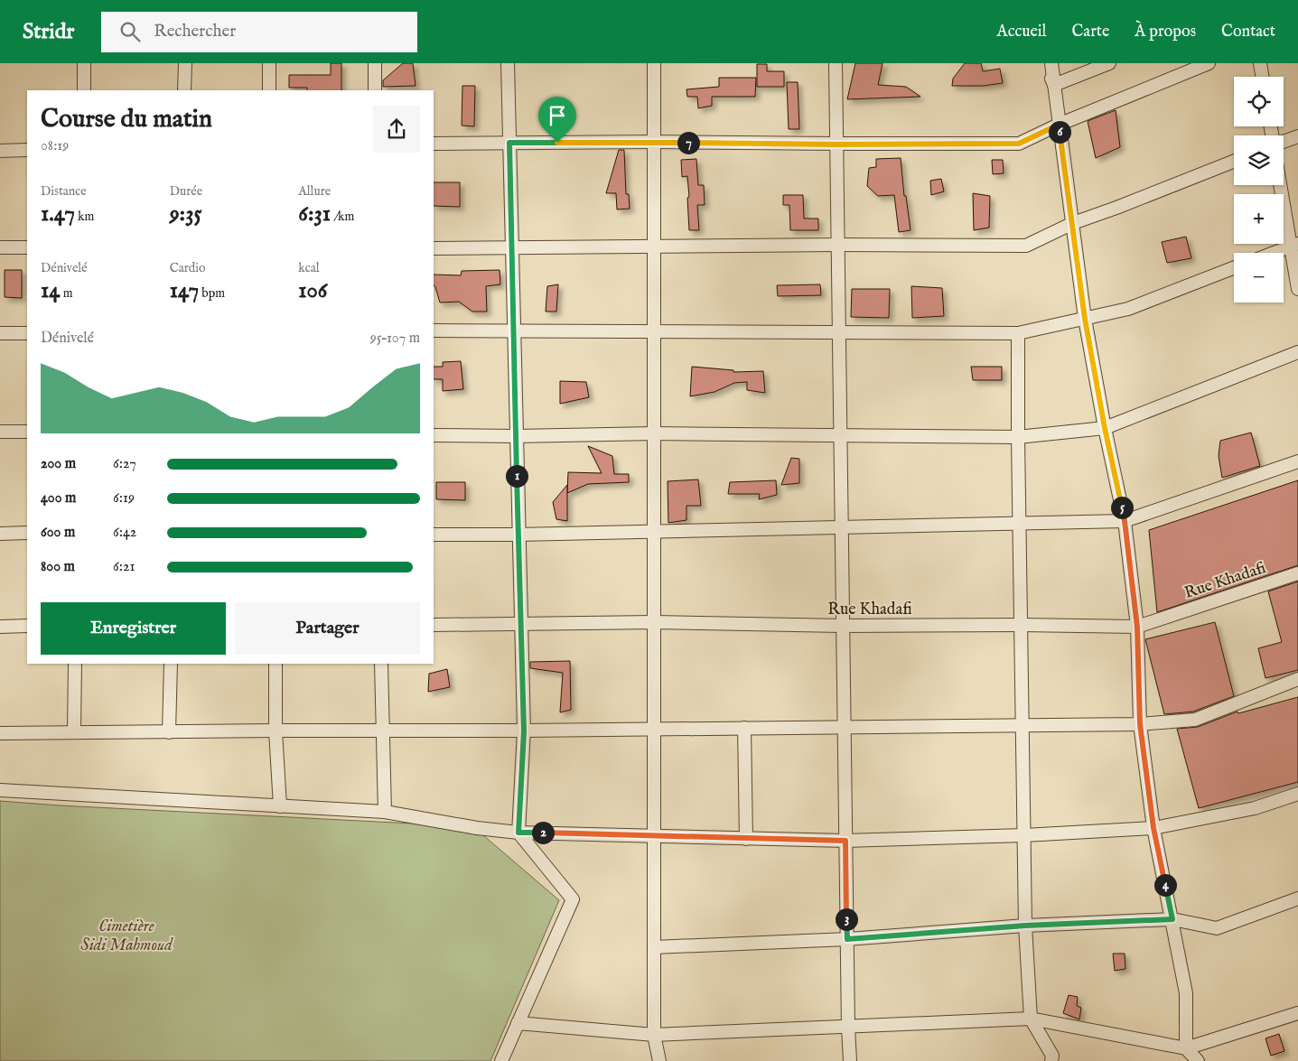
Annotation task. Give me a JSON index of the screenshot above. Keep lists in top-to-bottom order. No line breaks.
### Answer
{"streets":{"street":["Rue Khadafi"]},"parks":["Cimetière Sidi Mahmoud"],"page":{"header":"Stridr","search":"Rechercher","nav":["Accueil","Carte","À propos","Contact"],"map_buttons":["+","−"],"heading":["Course du matin","08:19"],"pins":["6","7","1","5","2","4","3"],"stats":[["Distance","1.47 km"],["Durée","9:35"],["Allure","6:31 /km"],["Dénivelé","14 m"],["Cardio","147 bpm"],["kcal","106"]],"chart":["Dénivelé","95–107 m"],"list":[{"name":"200 m","note":"6:27"},{"name":"400 m","note":"6:19"},{"name":"600 m","note":"6:42"},{"name":"800 m","note":"6:21"}],"buttons":["Enregistrer","Partager"]}}
